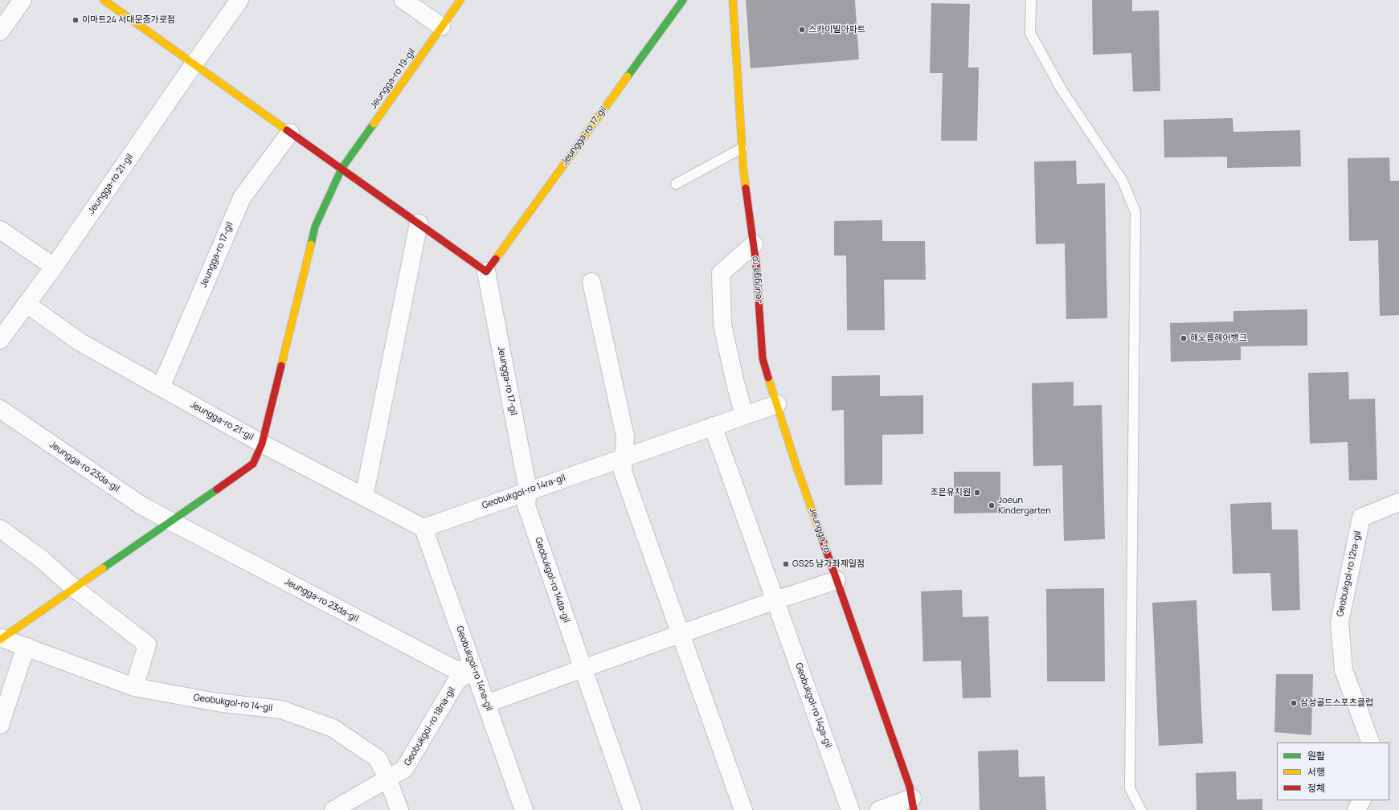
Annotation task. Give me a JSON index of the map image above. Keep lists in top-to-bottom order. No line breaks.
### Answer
{"streets":{"street":["Jeungga-ro 19-gil","Jeungga-ro 17-gil","Jeungga-ro 21-gil","Jeungga-ro","Jeungga-ro 23da-gil","Geobukgol-ro 14ra-gil","Geobukgol-ro 12ra-gil","Geobukgol-ro 14da-gil","Geobukgol-ro 14na-gil","Geobukgol-ro 14-gil","Geobukgol-ro 14ga-gil","Geobukgol-ro 18na-gil"]},"crossings":[["Jeungga-ro 17-gil","Jeungga-ro 21-gil"],["Jeungga-ro 17-gil","Geobukgol-ro 14ra-gil"],["Jeungga-ro 17-gil","Geobukgol-ro 14da-gil"],["Jeungga-ro 21-gil","Geobukgol-ro 14ra-gil"],["Jeungga-ro 21-gil","Geobukgol-ro 14na-gil"],["Jeungga-ro","Geobukgol-ro 14ra-gil"],["Jeungga-ro 23da-gil","Geobukgol-ro 14na-gil"],["Jeungga-ro 23da-gil","Geobukgol-ro 18na-gil"],["Geobukgol-ro 14ra-gil","Geobukgol-ro 14da-gil"],["Geobukgol-ro 14ra-gil","Geobukgol-ro 14na-gil"],["Geobukgol-ro 14na-gil","Geobukgol-ro 18na-gil"],["Geobukgol-ro 14-gil","Geobukgol-ro 18na-gil"]],"places":["이마트24 서대문증가로점","스카이빌아파트","해오름헤어뱅크","조은유치원","Joeun Kindergarten","GS25 남가좌제일점","삼성골드스포츠클럽"],"legend":["원활","서행","정체"]}
